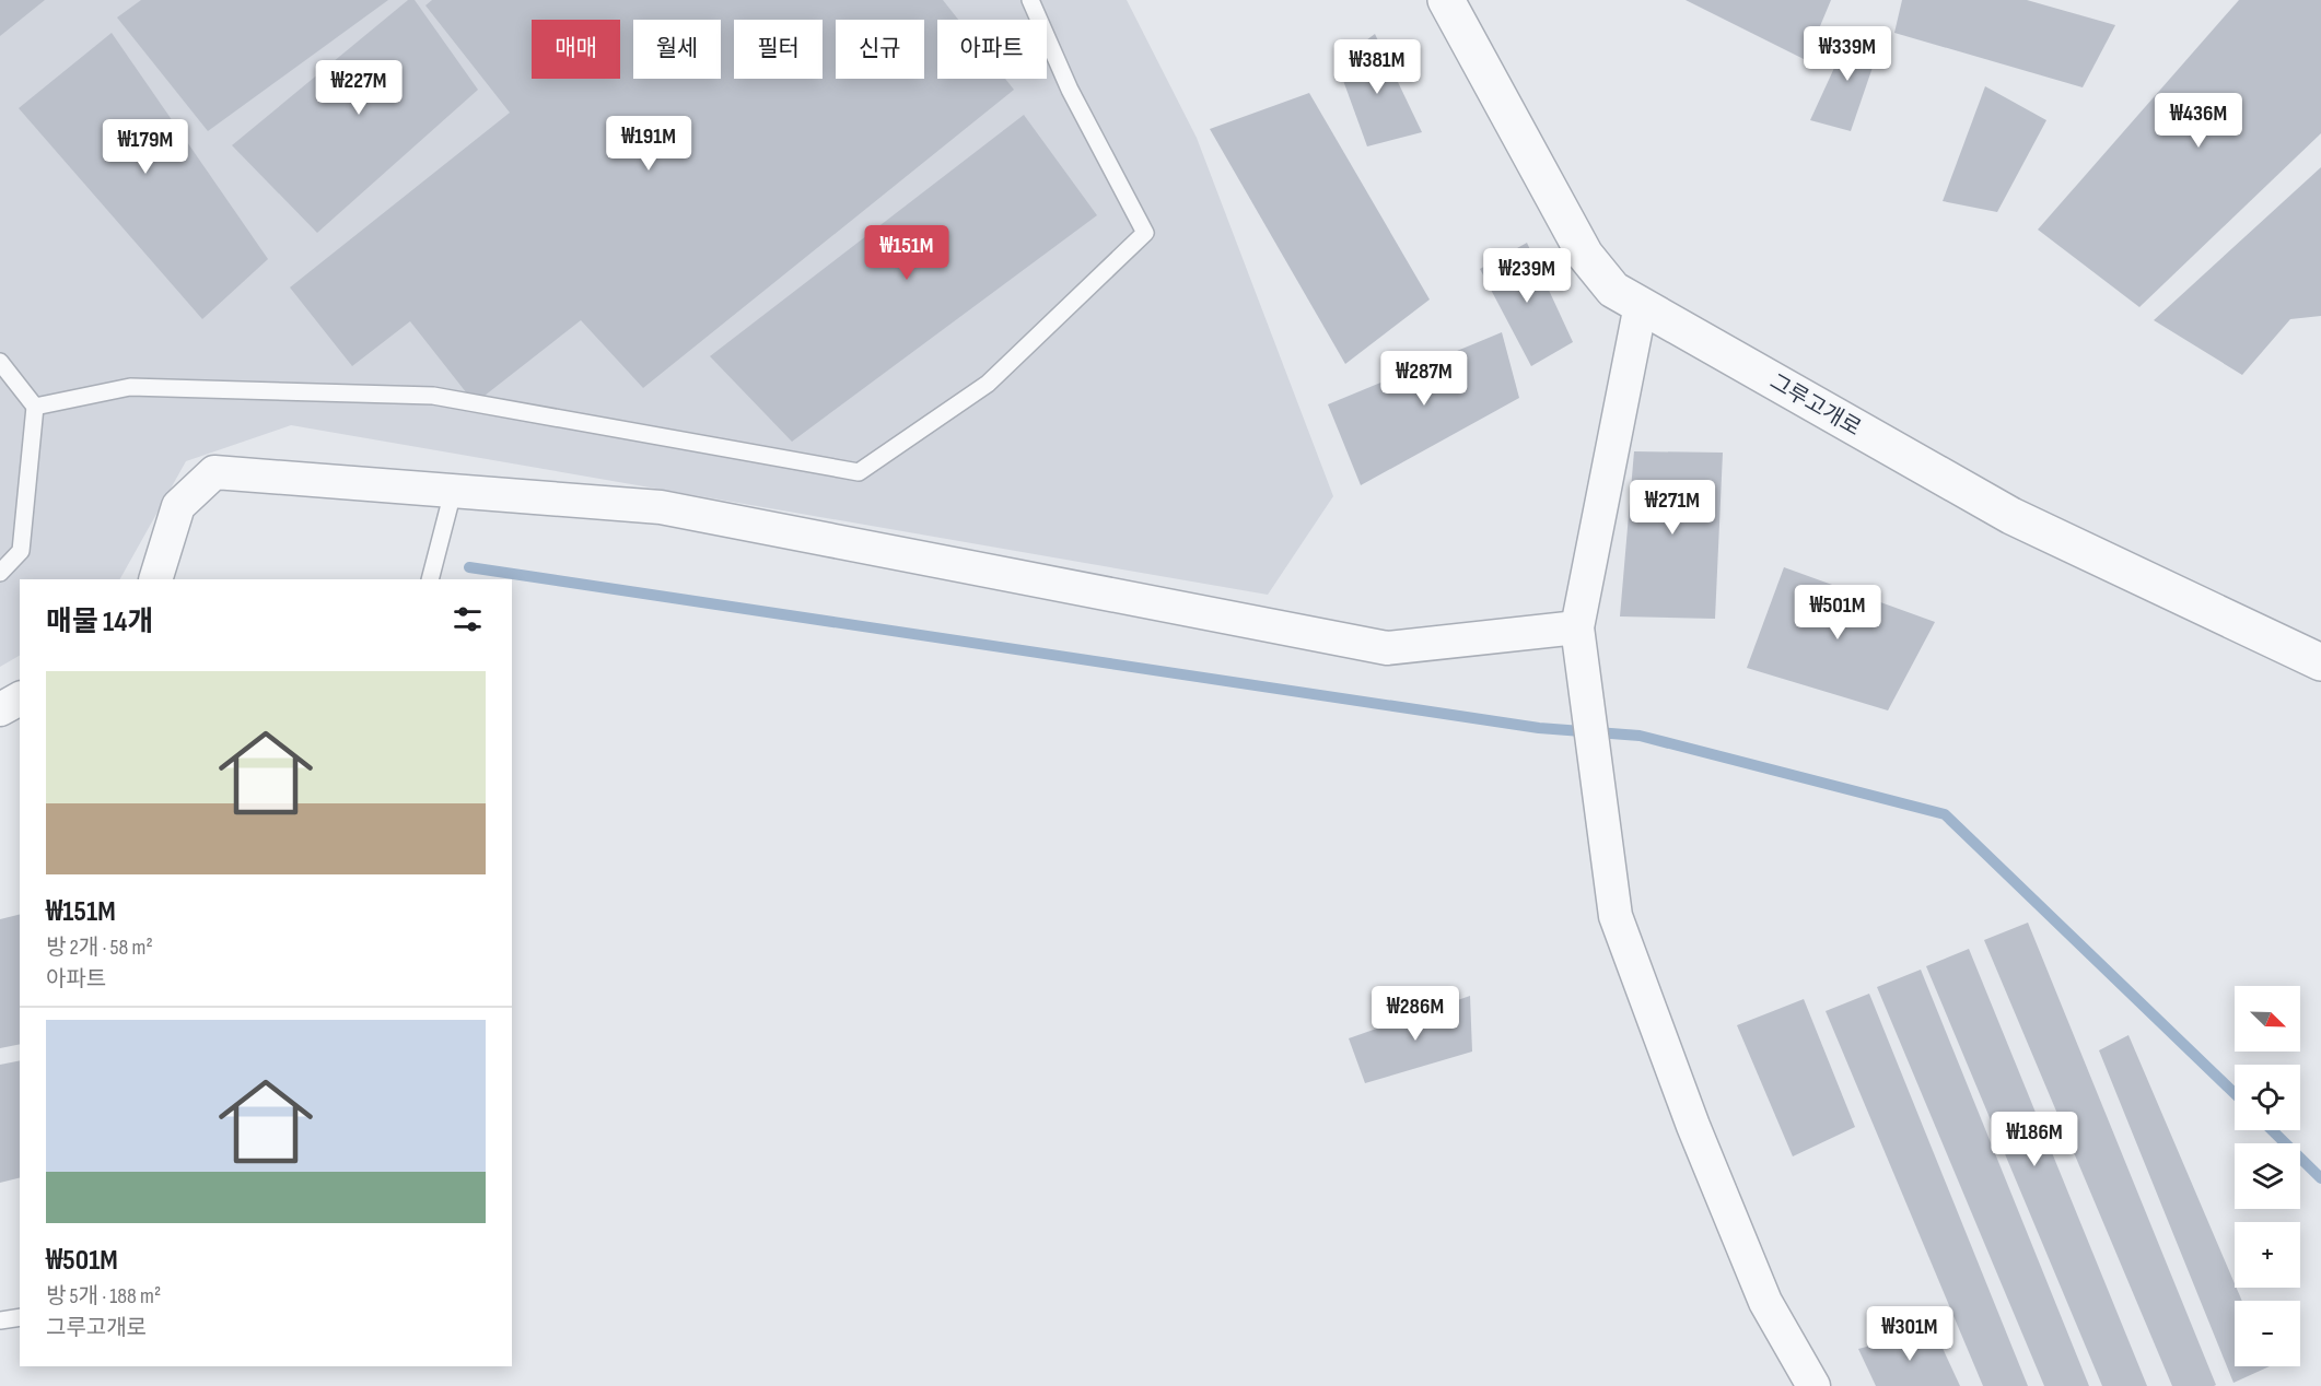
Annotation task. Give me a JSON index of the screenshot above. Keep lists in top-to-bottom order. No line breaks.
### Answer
{"streets":{"street":["그루고개로"]},"north":"bottom right","page":{"chip":["매매","월세","필터","신규","아파트"],"price":["₩339M","₩381M","₩227M","₩436M","₩191M","₩179M","₩151M","₩239M","₩287M","₩271M","₩501M","₩286M","₩186M","₩301M"],"heading":"매물 14개","list":[{"name":"₩151M","note":"방 2개 · 58 m² · 아파트"},{"name":"₩501M","note":"방 5개 · 188 m² · 그루고개로"}],"map_buttons":["+","−"]}}
